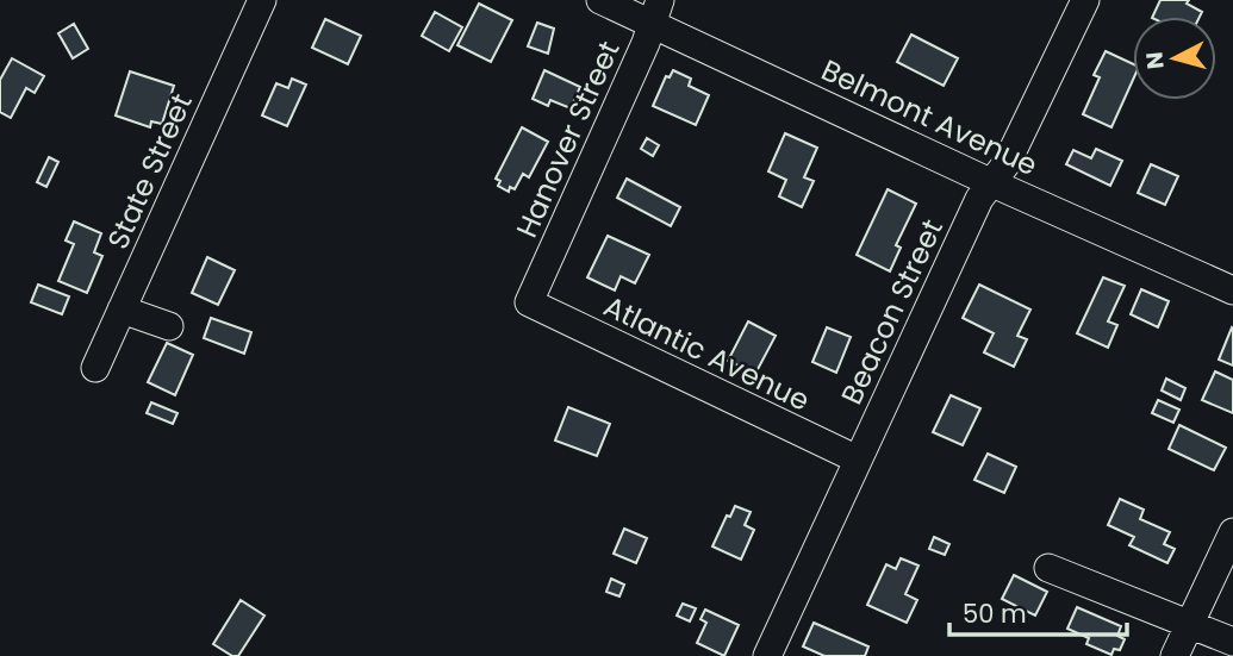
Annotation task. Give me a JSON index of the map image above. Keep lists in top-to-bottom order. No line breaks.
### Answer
{"streets":{"street":["Belmont Avenue","Hanover Street","State Street","Beacon Street","Atlantic Avenue"]},"crossings":[["Belmont Avenue","Hanover Street"],["Belmont Avenue","Beacon Street"],["Hanover Street","Atlantic Avenue"],["Beacon Street","Atlantic Avenue"]],"scale_bar":"50 m","north":"left"}
